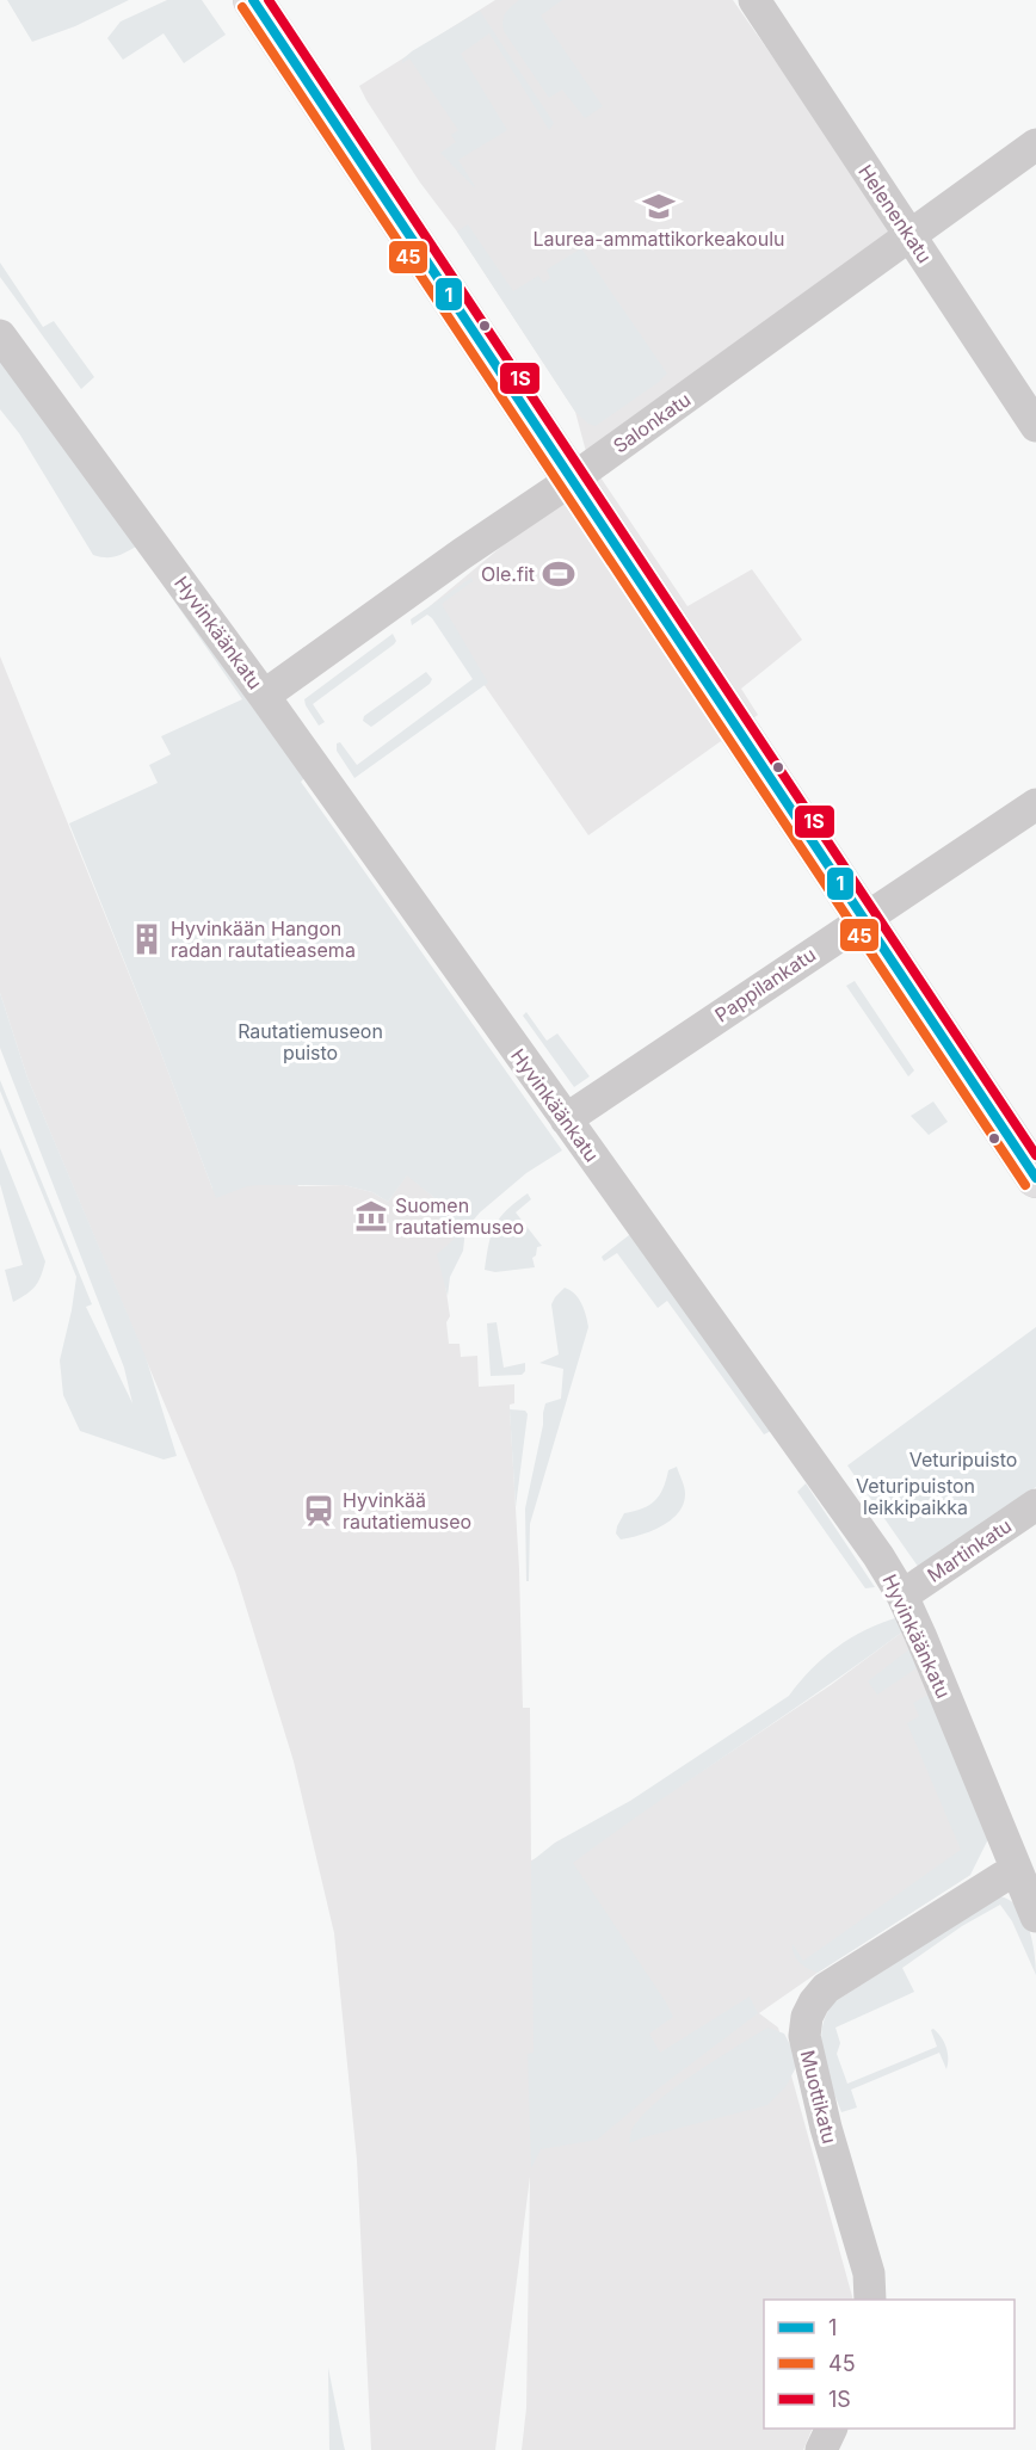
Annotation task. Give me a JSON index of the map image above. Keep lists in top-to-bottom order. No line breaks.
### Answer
{"streets":{"street":["Helenenkatu","Salonkatu","Hyvinkäänkatu","Pappilankatu","Martinkatu","Muottikatu"]},"crossings":[["Helenenkatu","Salonkatu"],["Salonkatu","Hyvinkäänkatu"],["Hyvinkäänkatu","Pappilankatu"],["Hyvinkäänkatu","Martinkatu"],["Hyvinkäänkatu","Muottikatu"]],"parks":["Rautatiemuseon puisto","Veturipuisto","Veturipuiston leikkipaikka"],"places":{"school or university":["Laurea-ammattikorkeakoulu"],"sports":["Ole.fit"],"building":["Hyvinkään Hangon radan rautatieasema"],"museum":["Suomen rautatiemuseo"],"station":["Hyvinkää rautatiemuseo"]},"lines":["transit line 1","transit line 1S","transit line 45"],"legend":["1","45","1S"]}
